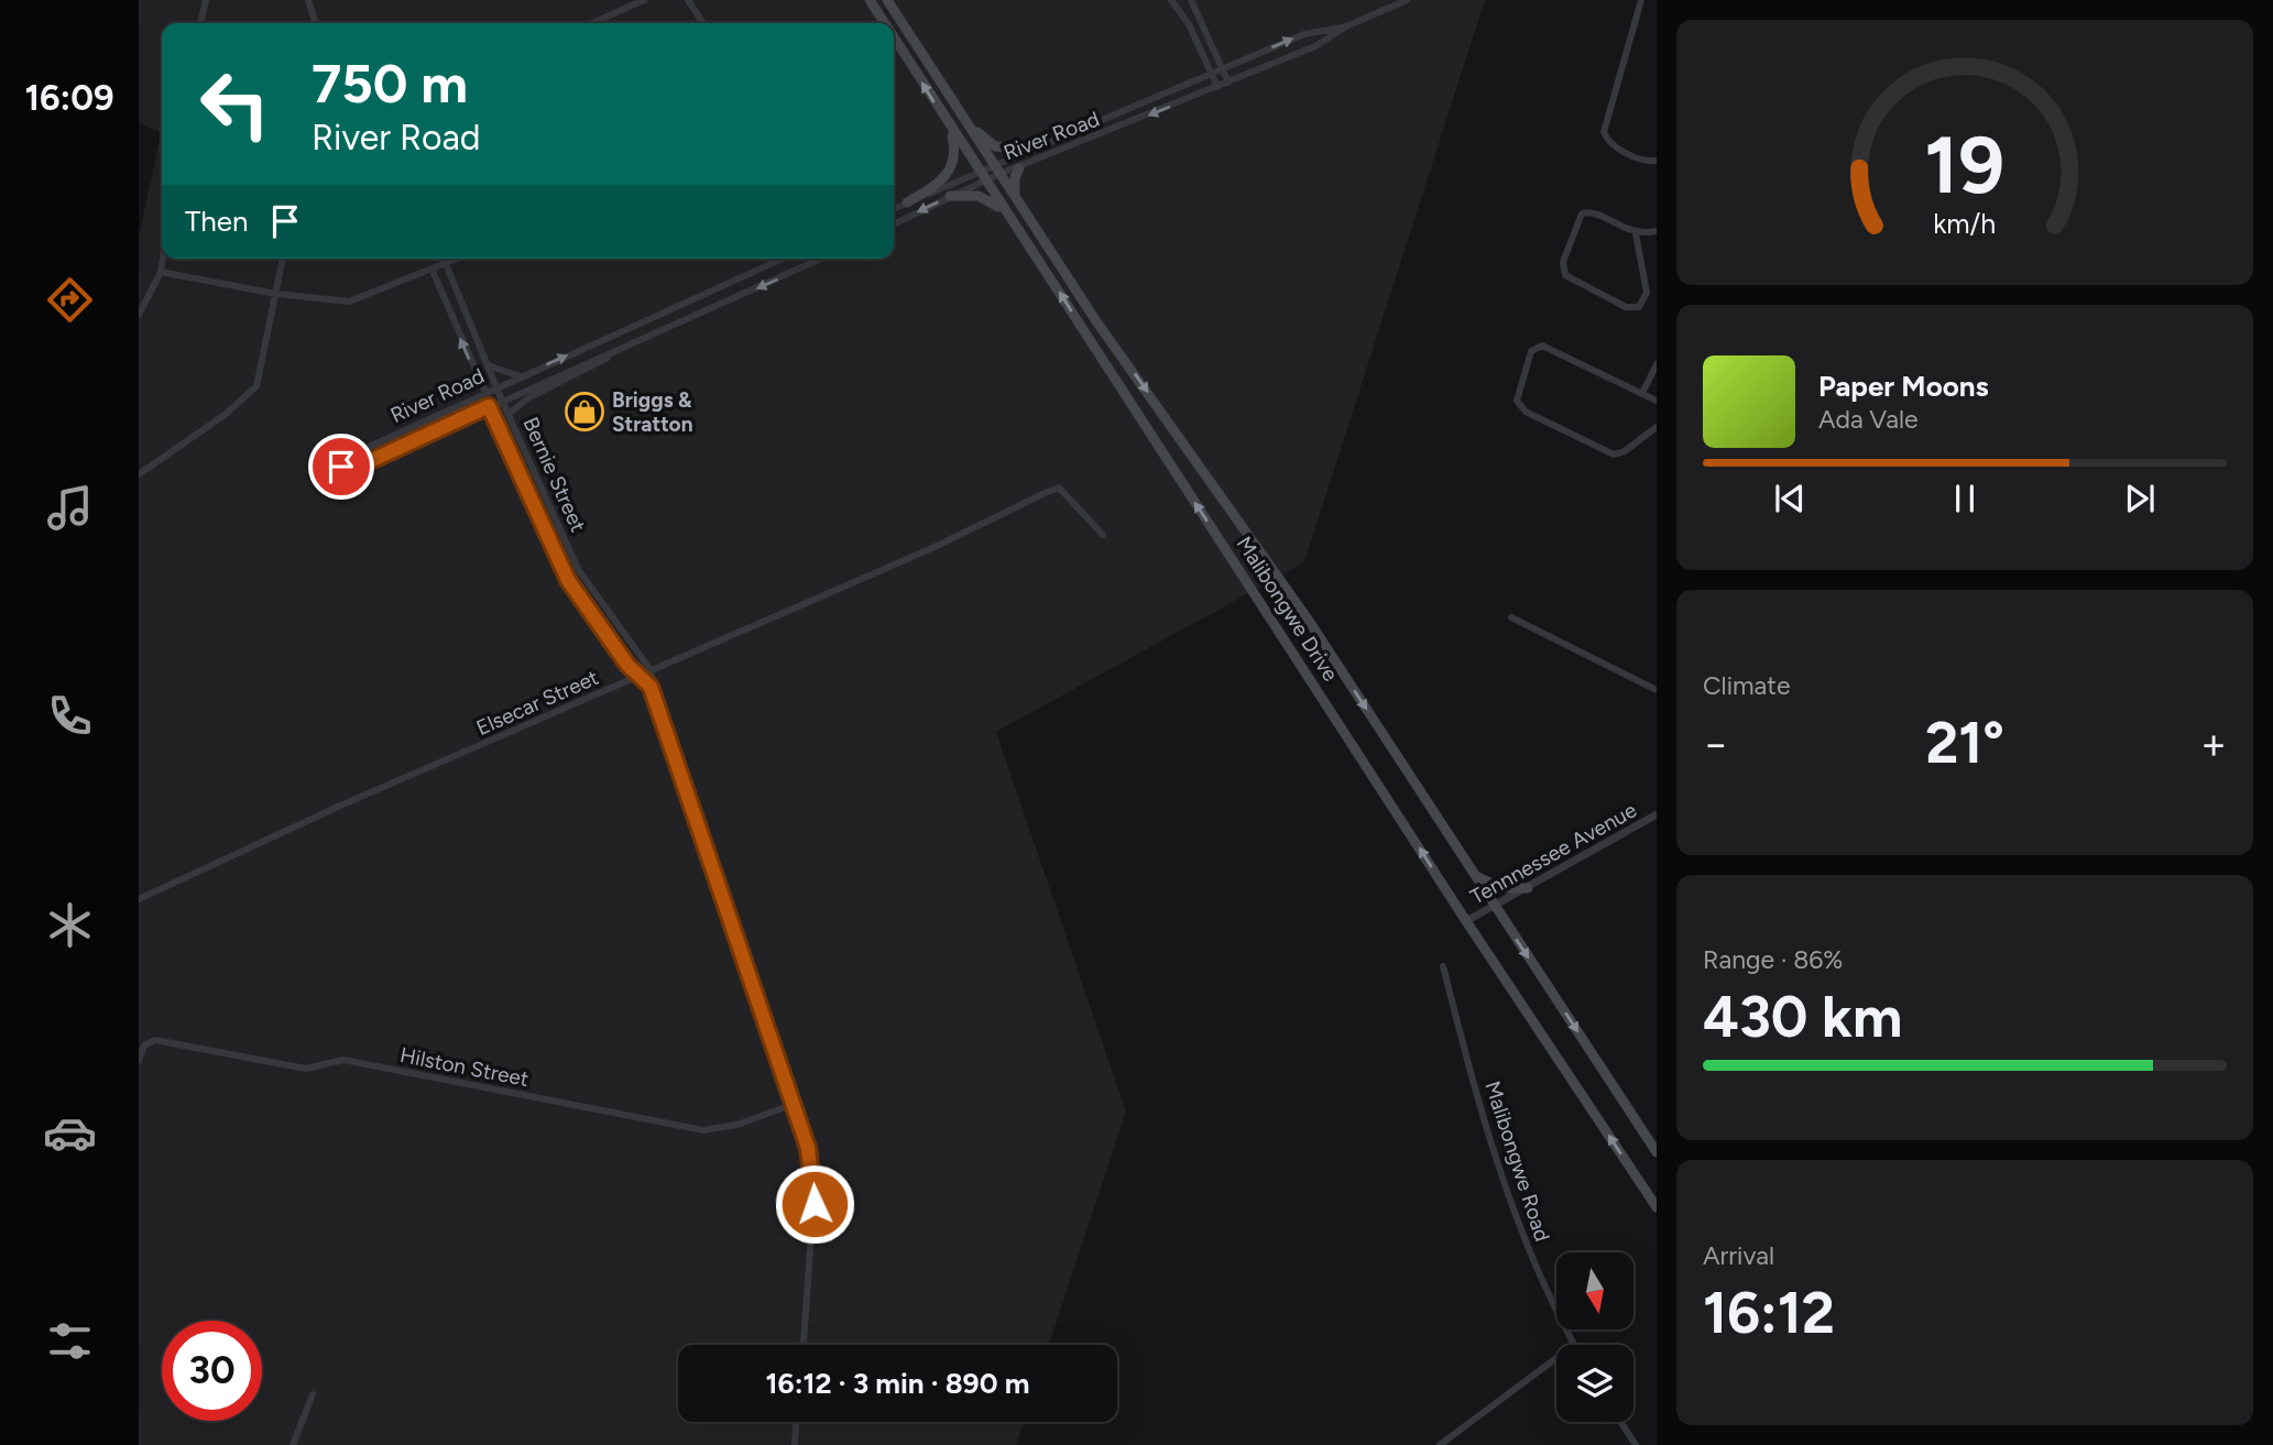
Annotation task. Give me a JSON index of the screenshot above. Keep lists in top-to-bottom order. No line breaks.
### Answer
{"streets":{"main road":["Malibongwe Drive"],"street":["River Road","Bernie Street","Elsecar Street","Tennnessee Avenue","Hilston Street","Malibongwe Road"]},"crossings":[["River Road","Bernie Street"],["River Road","Malibongwe Drive"],["Bernie Street","Elsecar Street"],["Malibongwe Drive","Tennnessee Avenue"]],"places":{"shop":["Briggs & Stratton"]},"north":"bottom","page":{"tabs":"16:09","turn":["750 m","River Road"],"then":"Then","song":["Paper Moons","Ada Vale"],"tile":["Climate",["Range · 86%","430 km"],["Arrival","16:12"]],"heat":["−","21°","+"],"limit":"30","trip":"16:12 · 3 min · 890 m","gauge":["19","km/h"]}}
